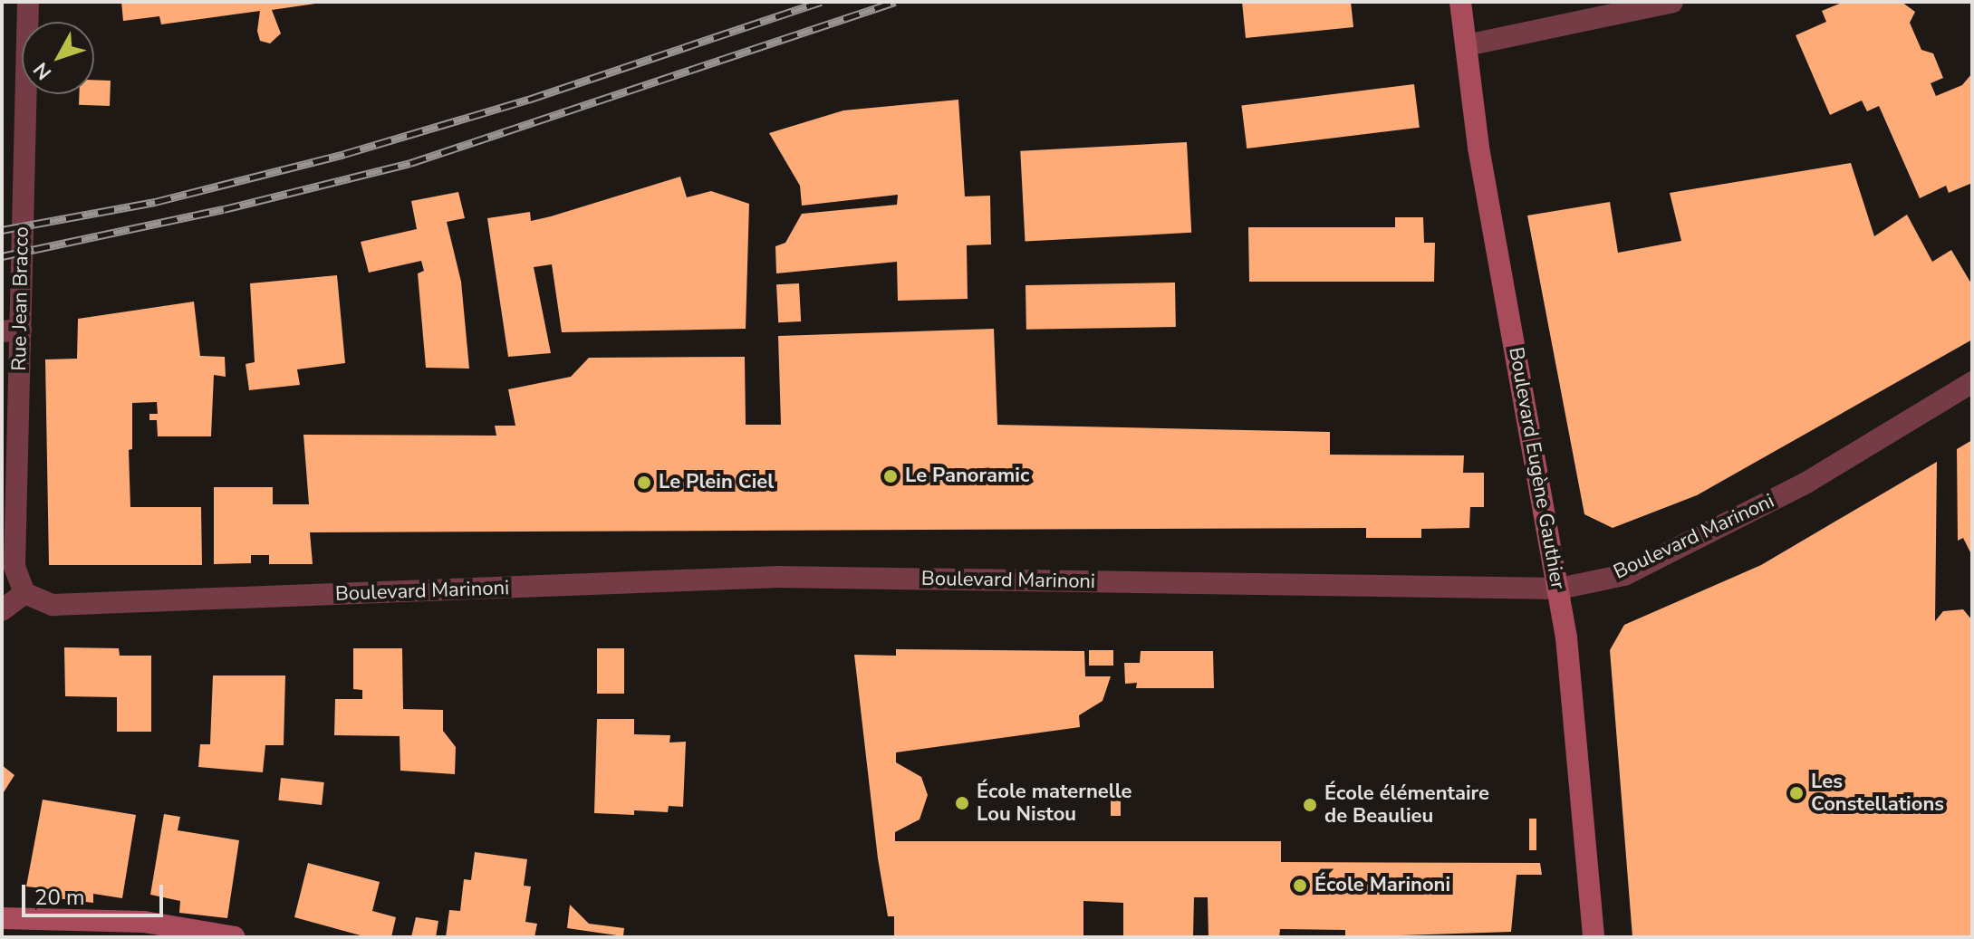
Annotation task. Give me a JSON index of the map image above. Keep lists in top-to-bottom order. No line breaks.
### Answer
{"streets":{"street":["Rue Jean Bracco","Boulevard Eugène Gauthier","Boulevard Marinoni"]},"crossings":[["Rue Jean Bracco","Boulevard Marinoni"],["Boulevard Eugène Gauthier","Boulevard Marinoni"]],"places":["Le Panoramic","Le Plein Ciel","Les Constellations","École maternelle Lou Nistou","École élémentaire de Beaulieu","École Marinoni"],"scale_bar":"20 m","north":"bottom left"}
